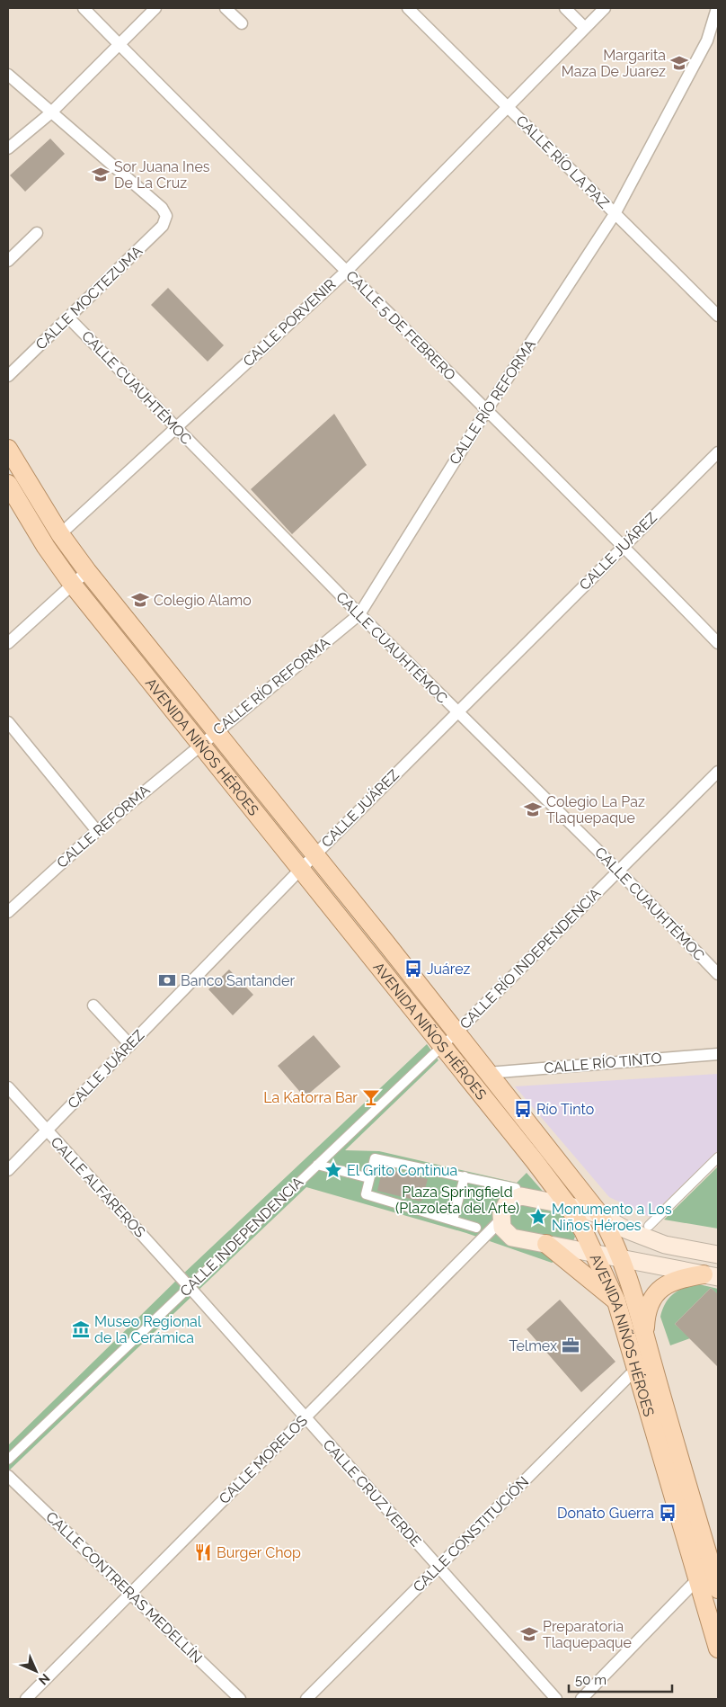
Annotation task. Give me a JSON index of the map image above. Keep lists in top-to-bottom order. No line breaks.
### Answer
{"streets":{"main road":["AVENIDA NIÑOS HÉROES"],"street":["CALLE RÍO LA PAZ","CALLE MOCTEZUMA","CALLE PORVENIR","CALLE 5 DE FEBRERO","CALLE CUAUHTÉMOC","CALLE RÍO REFORMA","CALLE JUÁREZ","CALLE REFORMA","CALLE RÍO INDEPENDENCIA","CALLE RÍO TINTO","CALLE ALFAREROS","CALLE INDEPENDENCIA","CALLE MORELOS","CALLE CRUZ VERDE","CALLE CONSTITUCIÓN","CALLE CONTRERAS MEDELLÍN"]},"crossings":[["CALLE RÍO LA PAZ","CALLE PORVENIR"],["CALLE RÍO LA PAZ","CALLE RÍO REFORMA"],["CALLE MOCTEZUMA","CALLE CUAUHTÉMOC"],["CALLE PORVENIR","CALLE 5 DE FEBRERO"],["CALLE PORVENIR","CALLE CUAUHTÉMOC"],["CALLE PORVENIR","AVENIDA NIÑOS HÉROES"],["CALLE 5 DE FEBRERO","CALLE RÍO REFORMA"],["CALLE 5 DE FEBRERO","CALLE JUÁREZ"],["CALLE CUAUHTÉMOC","CALLE RÍO REFORMA"],["CALLE CUAUHTÉMOC","CALLE JUÁREZ"],["CALLE CUAUHTÉMOC","CALLE RÍO INDEPENDENCIA"],["CALLE RÍO REFORMA","AVENIDA NIÑOS HÉROES"],["CALLE RÍO REFORMA","CALLE REFORMA"],["CALLE JUÁREZ","AVENIDA NIÑOS HÉROES"],["CALLE JUÁREZ","CALLE ALFAREROS"],["AVENIDA NIÑOS HÉROES","CALLE REFORMA"],["AVENIDA NIÑOS HÉROES","CALLE RÍO INDEPENDENCIA"],["AVENIDA NIÑOS HÉROES","CALLE RÍO TINTO"],["AVENIDA NIÑOS HÉROES","CALLE INDEPENDENCIA"],["AVENIDA NIÑOS HÉROES","CALLE CONSTITUCIÓN"],["CALLE RÍO INDEPENDENCIA","CALLE INDEPENDENCIA"],["CALLE ALFAREROS","CALLE INDEPENDENCIA"],["CALLE ALFAREROS","CALLE CRUZ VERDE"],["CALLE INDEPENDENCIA","CALLE CRUZ VERDE"],["CALLE MORELOS","CALLE CRUZ VERDE"],["CALLE MORELOS","CALLE CONTRERAS MEDELLÍN"],["CALLE CRUZ VERDE","CALLE CONSTITUCIÓN"]],"parks":["Plaza Springfield (Plazoleta del Arte)"],"places":{"school or university":["Margarita Maza De Juarez","Sor Juana Ines De La Cruz","Colegio Alamo","Colegio La Paz Tlaquepaque","Preparatoria Tlaquepaque"],"bus stop":["Juárez","Río Tinto","Donato Guerra"],"bank":["Banco Santander"],"bar":["La Katorra Bar"],"place":["El Grito Continua","Monumento a Los Niños Héroes"],"museum":["Museo Regional de la Cerámica"],"office":["Telmex"],"restaurant":["Burger Chop"]},"scale_bar":"50 m","north":"bottom right"}
